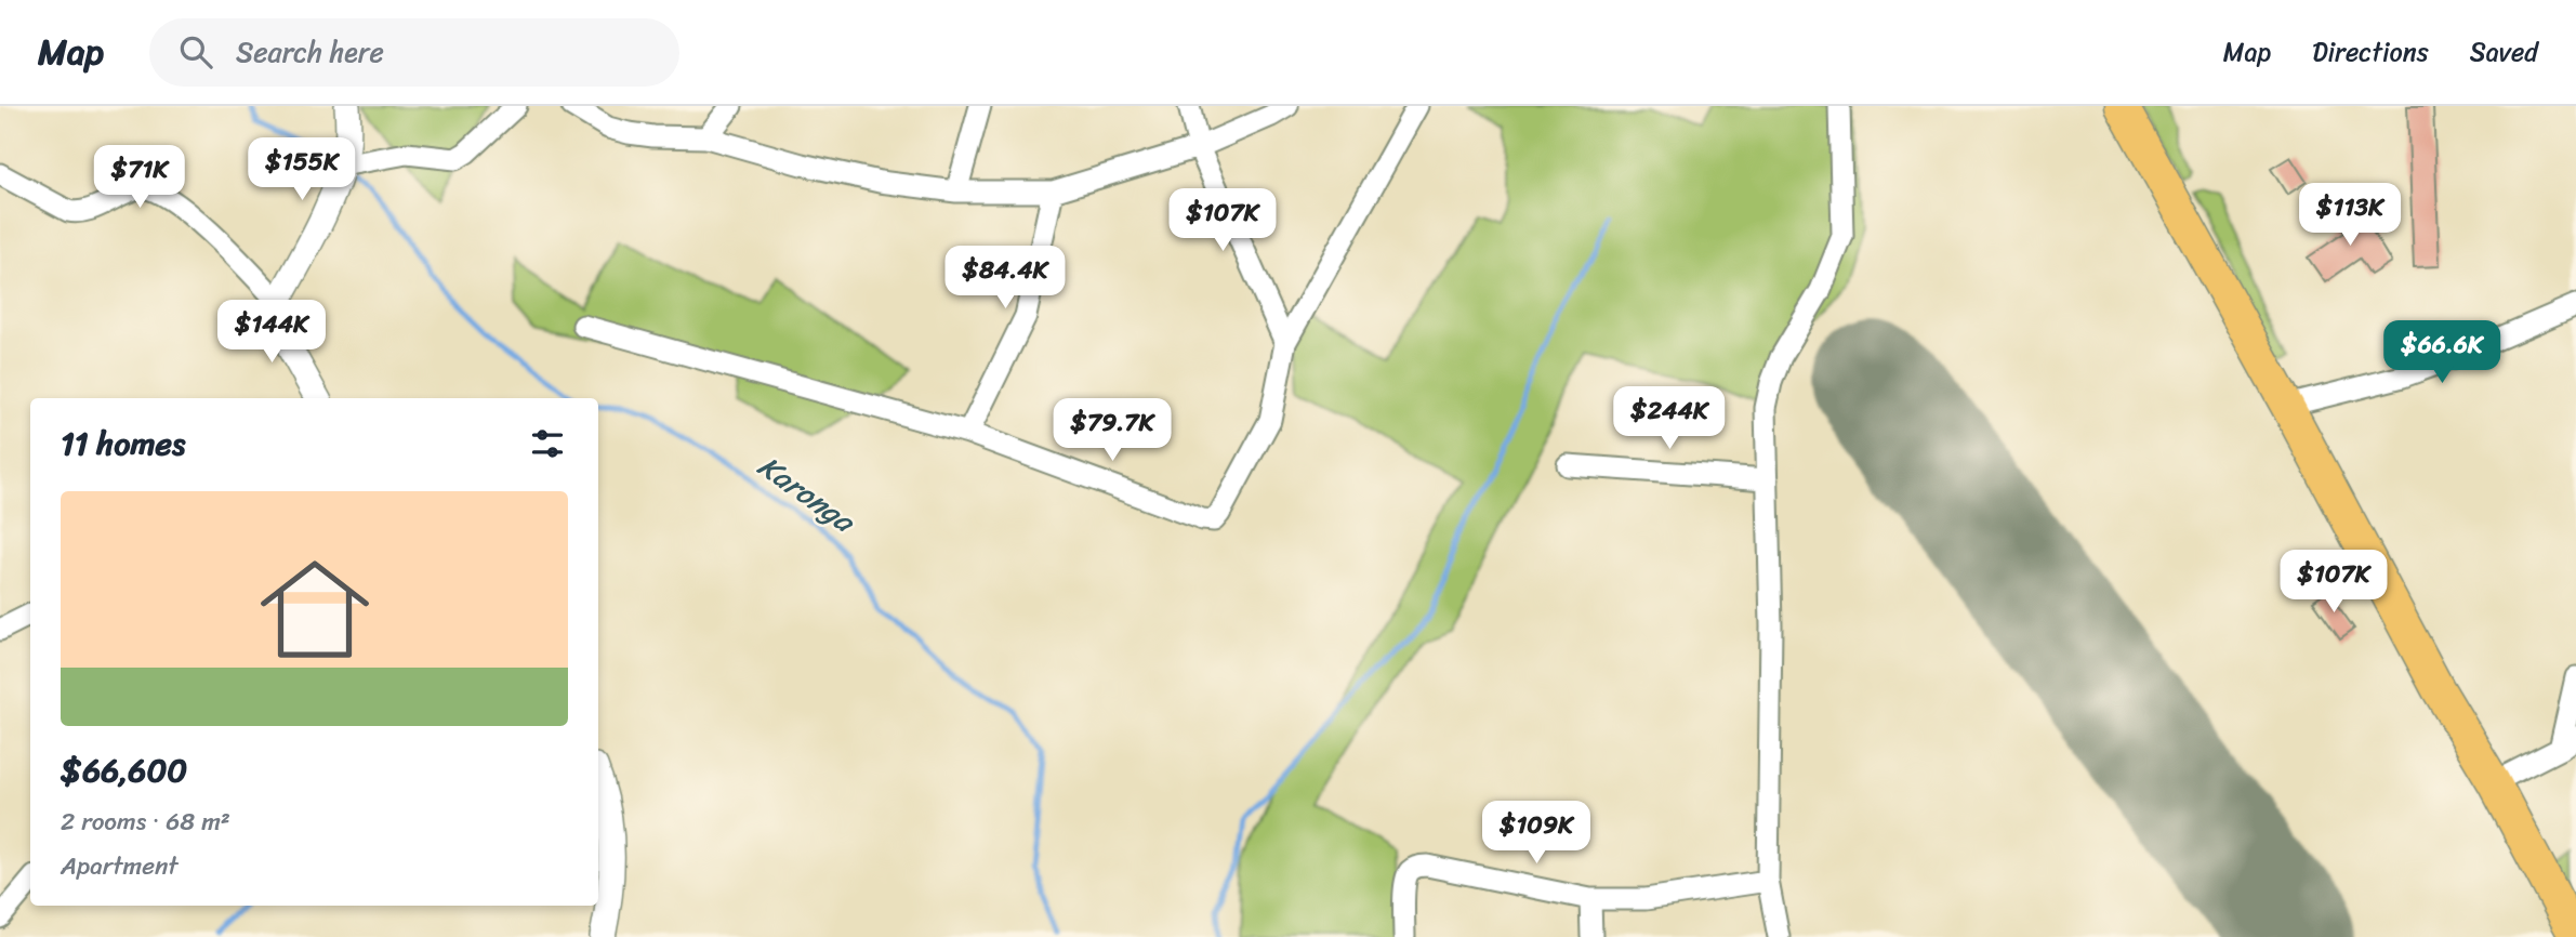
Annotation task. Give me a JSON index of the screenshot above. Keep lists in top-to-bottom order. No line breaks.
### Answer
{"water":["Karonga"],"page":{"header":"Map","search":"Search here","nav":["Map","Directions","Saved"],"price":["$155K","$71K","$113K","$107K","$84.4K","$144K","$66.6K","$244K","$79.7K","$107K","$109K"],"heading":"11 homes","list":[{"name":"$66,600","note":"2 rooms · 68 m² · Apartment"}]}}
